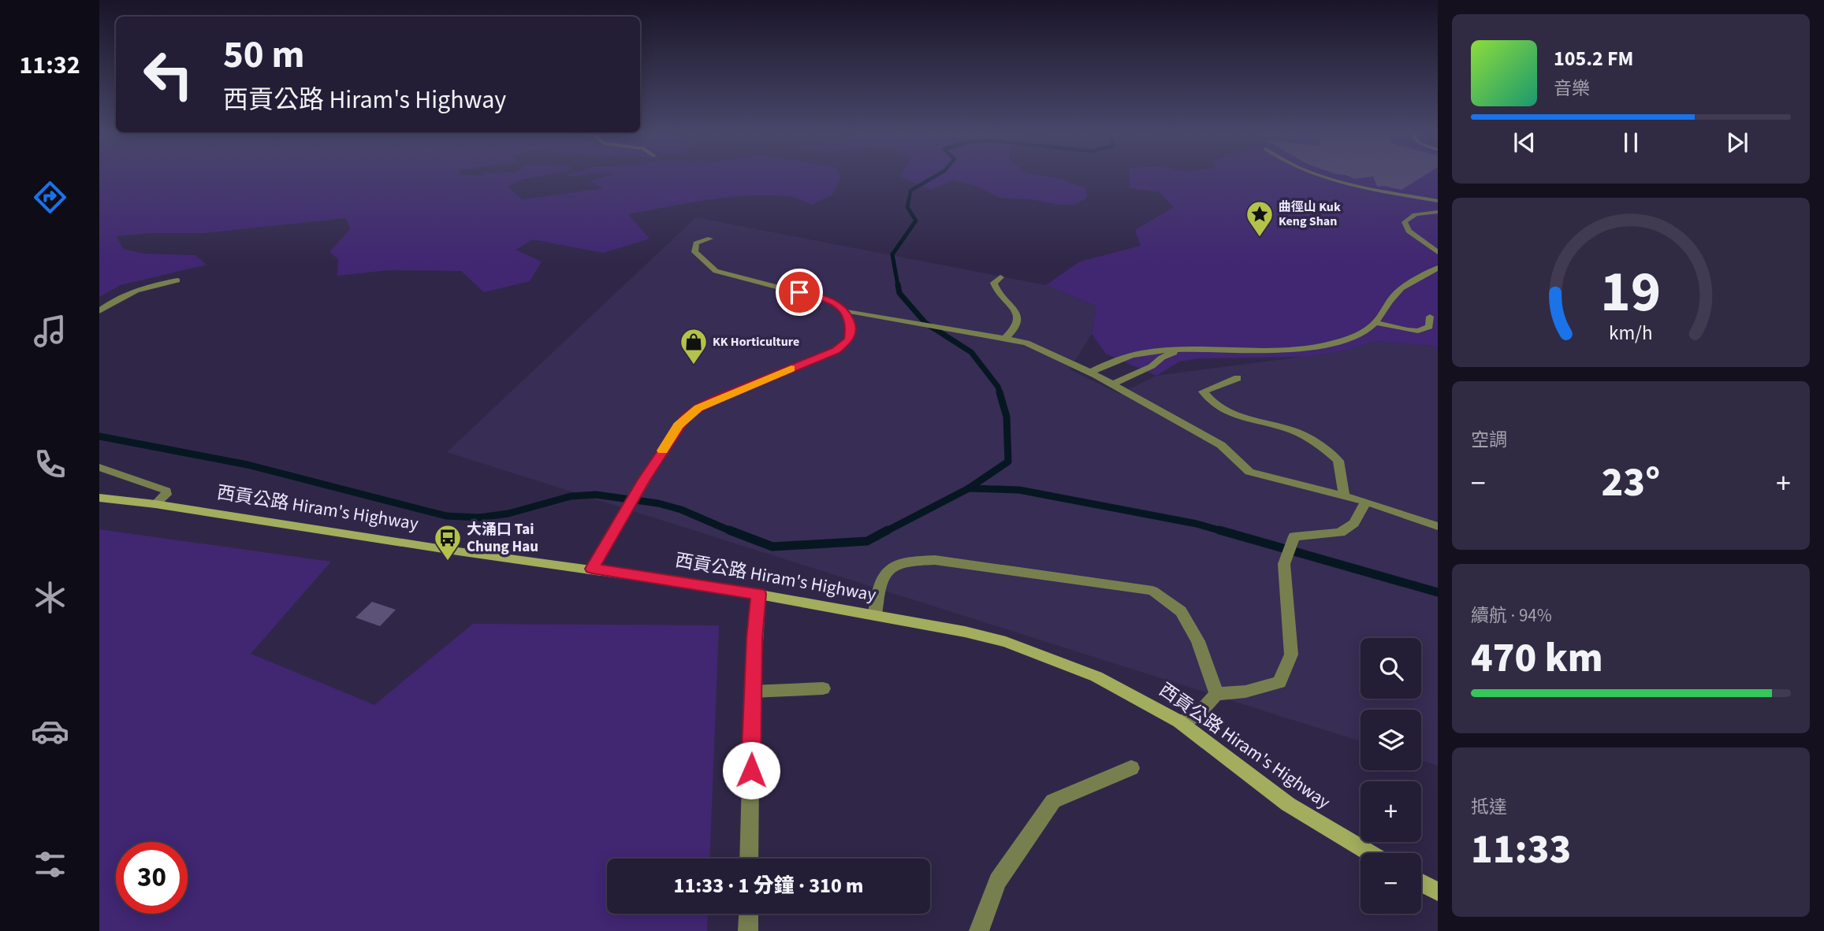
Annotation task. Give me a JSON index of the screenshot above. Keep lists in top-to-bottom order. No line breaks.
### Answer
{"streets":{"main road":["西貢公路 Hiram's Highway"]},"places":{"place":["曲徑山 Kuk Keng Shan"],"shop":["KK Horticulture"],"bus stop":["大涌口 Tai Chung Hau"]},"page":{"tabs":"11:32","turn":["50 m","西貢公路 Hiram's Highway"],"song":["105.2 FM","音樂"],"tile":["空調",["續航 · 94%","470 km"],["抵達","11:33"]],"heat":["−","23°","+"],"map_buttons":["+","−"],"limit":"30","trip":"11:33 · 1 分鐘 · 310 m","gauge":["19","km/h"]}}
